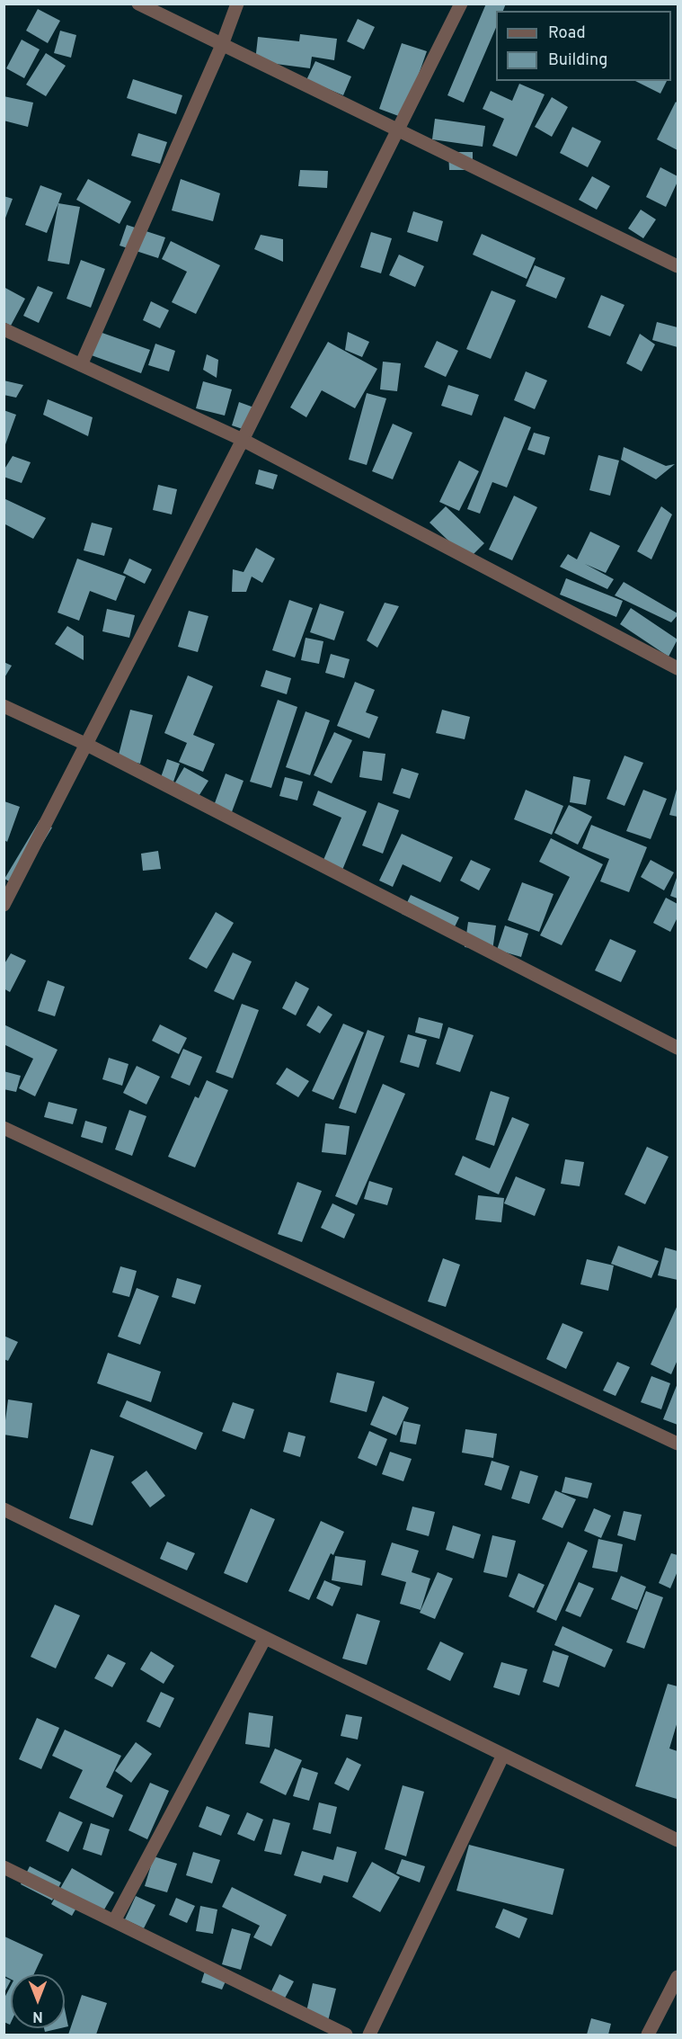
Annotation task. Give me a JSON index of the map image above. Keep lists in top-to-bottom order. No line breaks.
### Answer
{"legend":["Road","Building"],"north":"bottom"}
